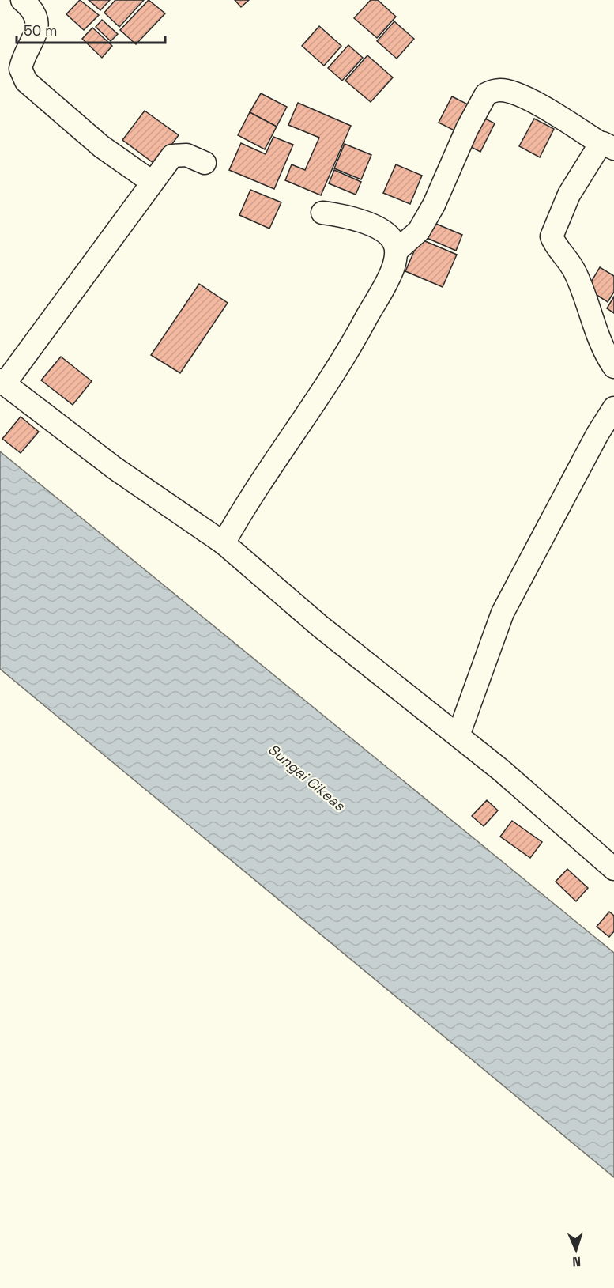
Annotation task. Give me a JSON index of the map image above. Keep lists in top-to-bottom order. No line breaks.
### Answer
{"water":["Sungai Cikeas"],"scale_bar":"50 m","north":"bottom"}
